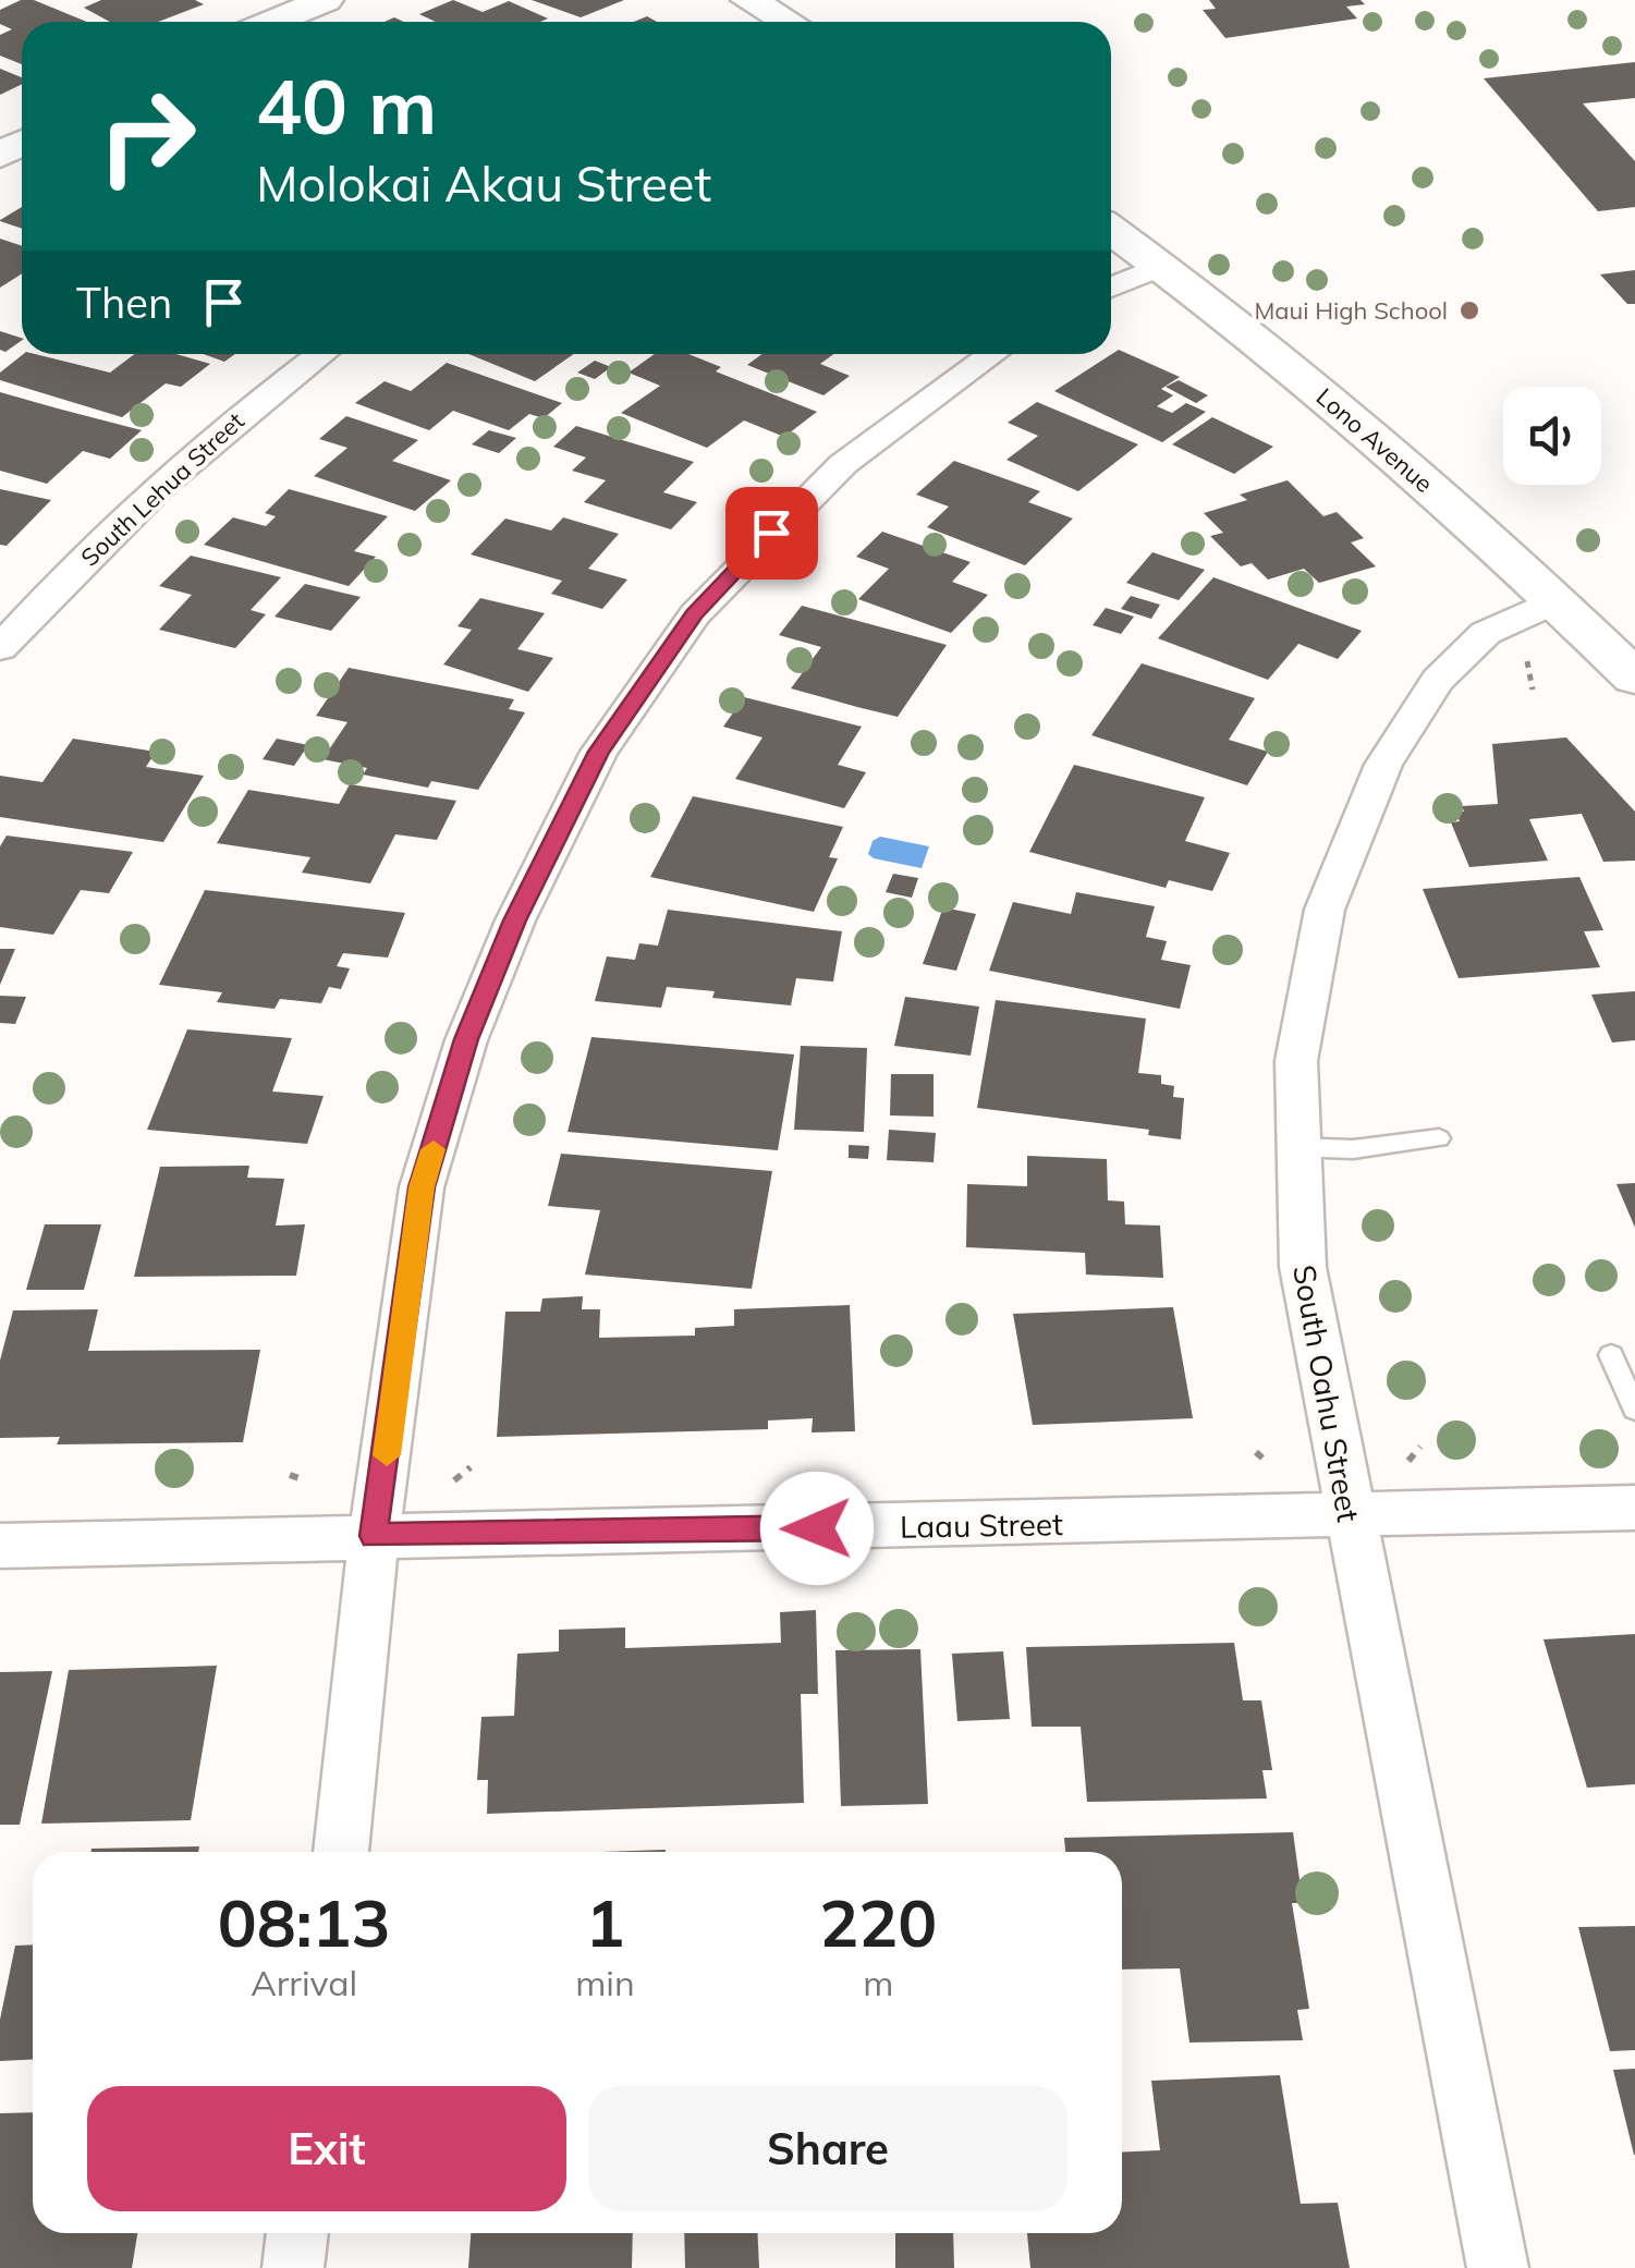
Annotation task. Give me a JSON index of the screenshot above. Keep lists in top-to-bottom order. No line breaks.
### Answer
{"streets":{"street":["Lono Avenue","South Lehua Street","South Oahu Street","Laau Street"]},"crossings":[["Lono Avenue","South Oahu Street"],["South Oahu Street","Laau Street"]],"places":["Maui High School"],"page":{"turn":["40 m","Molokai Akau Street"],"then":"Then","eta":["08:13","Arrival","1","min","220","m"],"buttons":["Exit","Share"]}}
